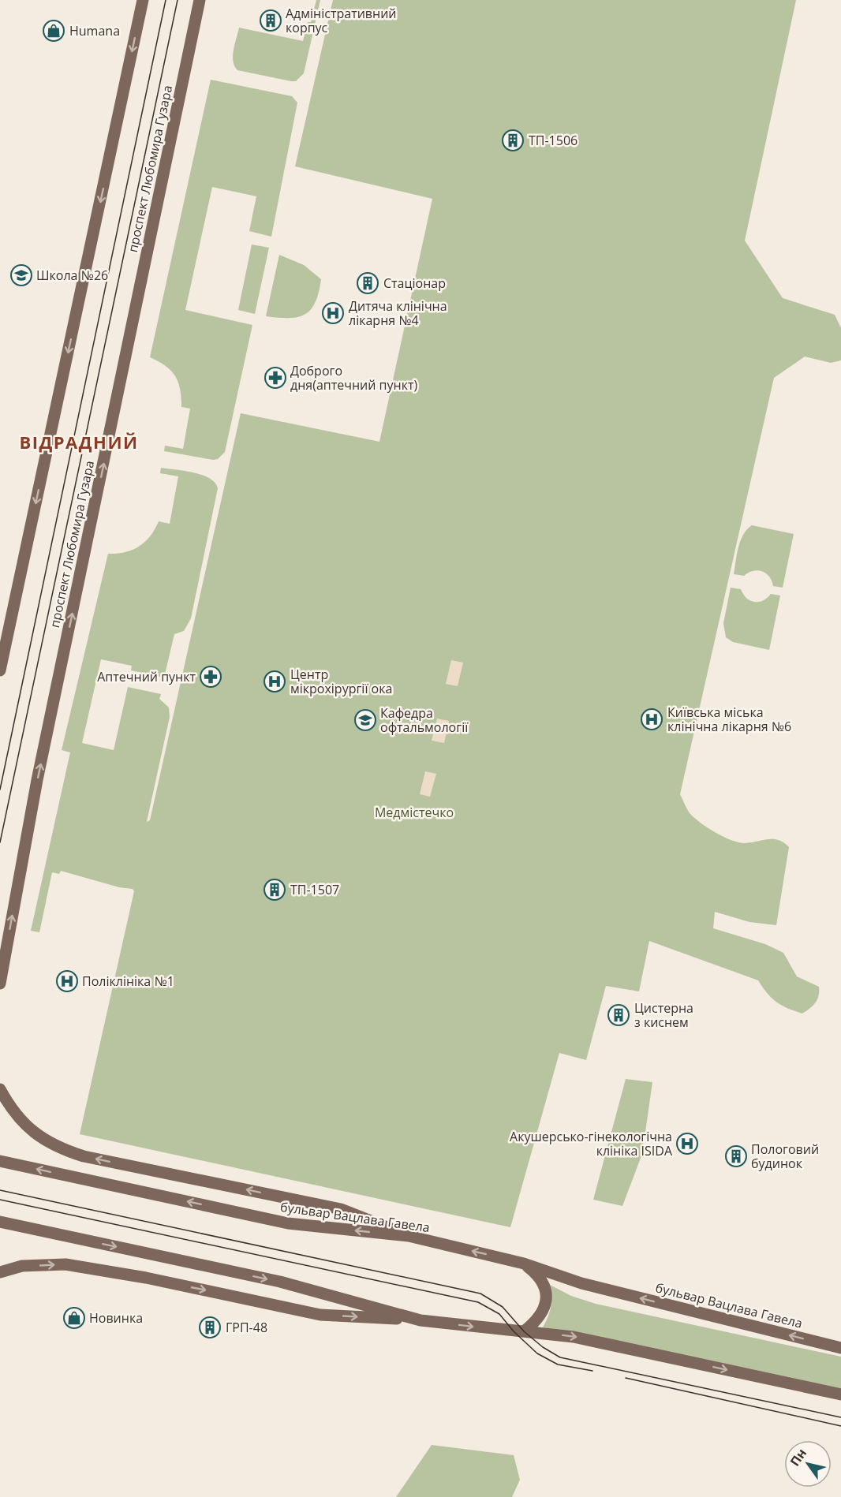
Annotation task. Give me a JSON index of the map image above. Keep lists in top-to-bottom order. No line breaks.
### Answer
{"streets":{"main road":["проспект Любомира Гузара","бульвар Вацлава Гавела"]},"districts":["ВІДРАДНИЙ"],"parks":["Медмістечко"],"places":{"building":["Адміністративний корпус","ТП-1506","Стаціонар","ТП-1507","Цистерна з киснем","Пологовий будинок","ГРП-48"],"shop":["Humana","Новинка"],"school or university":["Школа №26","Кафедра офтальмології"],"hospital":["Дитяча клінічна лікарня №4","Центр мікрохірургії ока","Київська міська клінічна лікарня №6","Поліклініка №1","Акушерсько-гінекологічна клініка ISIDA"],"pharmacy":["Доброго дня(аптечний пункт)","Аптечний пункт"]},"north":"top left"}
